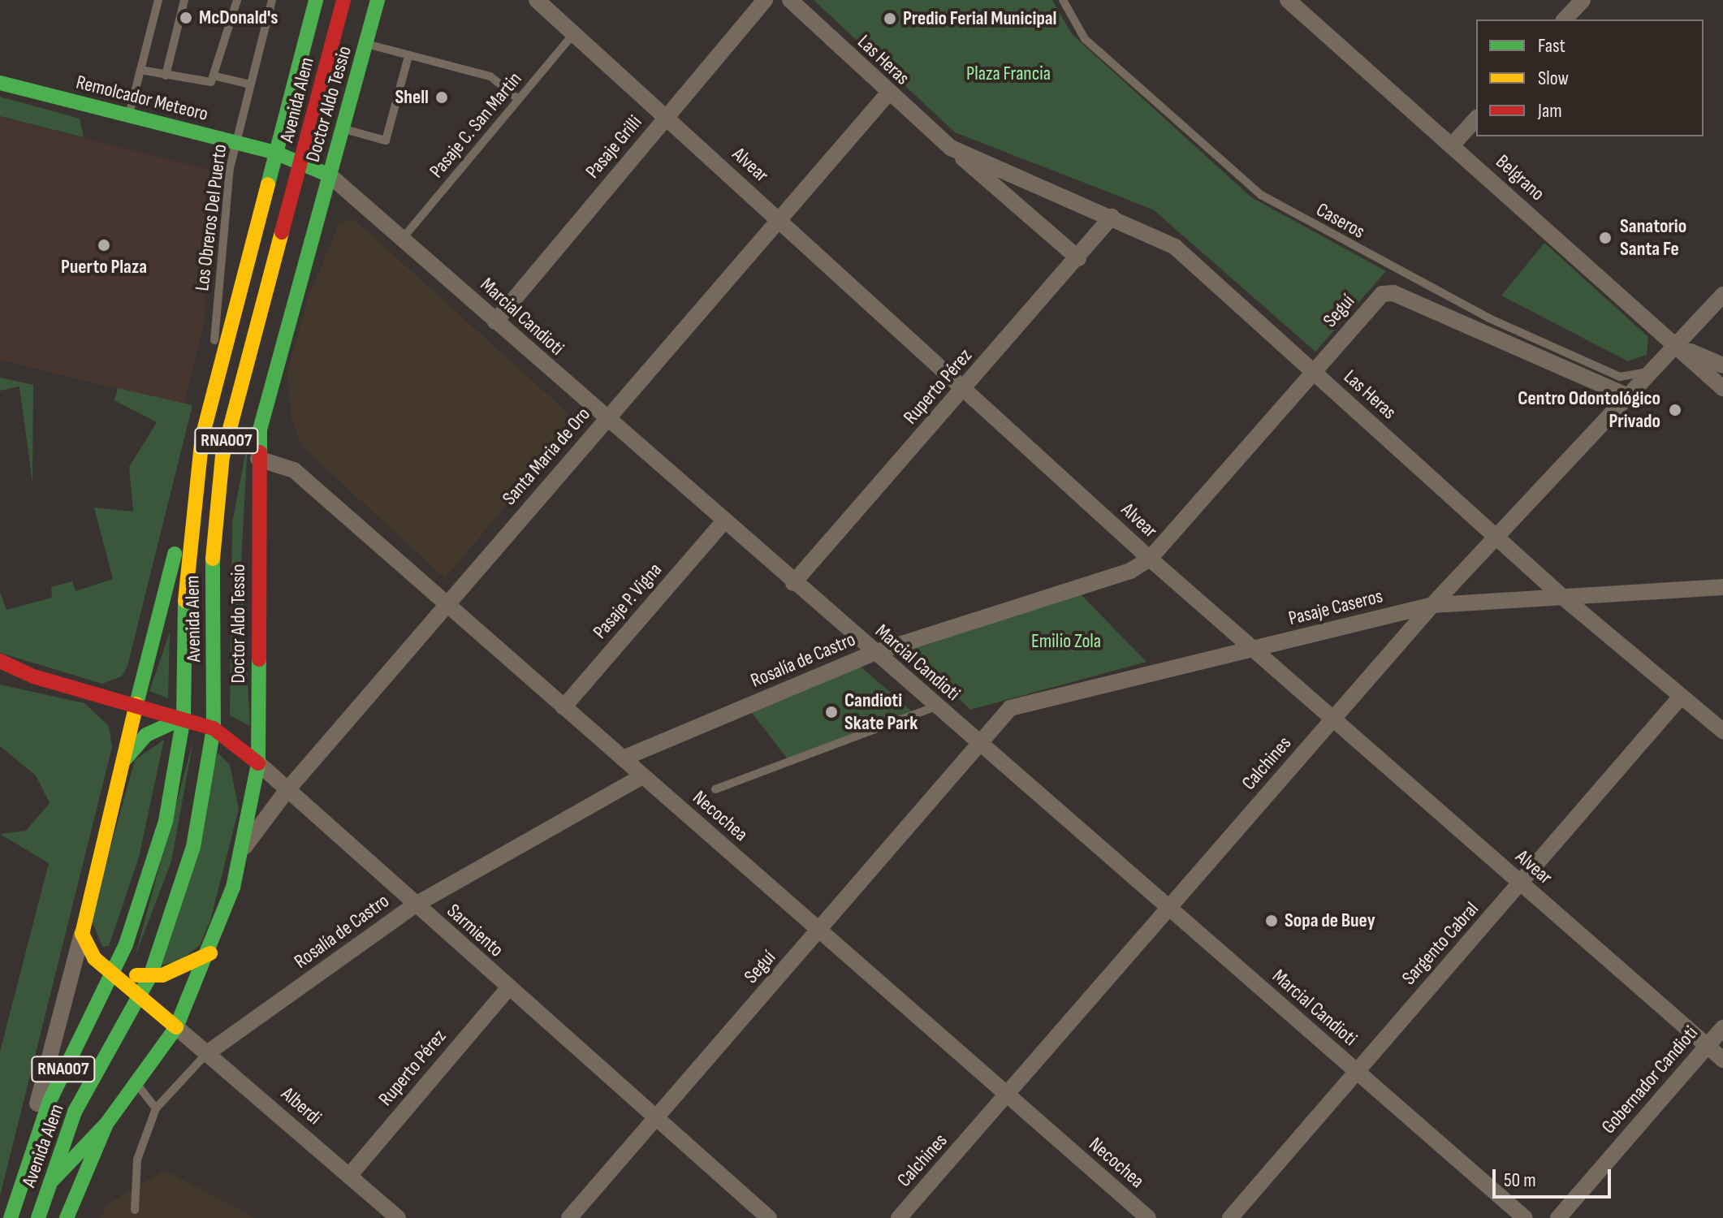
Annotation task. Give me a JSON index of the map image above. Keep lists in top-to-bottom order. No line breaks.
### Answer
{"streets":{"main road":["Remolcador Meteoro","Avenida Alem","Doctor Aldo Tessio","Marcial Candioti","RNA007","Sarmiento"],"street":["Las Heras","Pasaje Grilli","Alvear","Belgrano","Seguí","Ruperto Pérez","Santa Maria de Oro","Pasaje P. Vigna","Pasaje Caseros","Rosalía de Castro","Calchines","Necochea","Sargento Cabral","Gobernador Candioti","Alberdi"],"lane":["Pasaje C. San Martin","Los Obreros Del Puerto","Caseros"]},"crossings":[["Las Heras","Seguí"],["Las Heras","Ruperto Pérez"],["Las Heras","Santa Maria de Oro"],["Las Heras","Pasaje Caseros"],["Las Heras","Calchines"],["Las Heras","Sargento Cabral"],["Remolcador Meteoro","Avenida Alem"],["Remolcador Meteoro","Los Obreros Del Puerto"],["Remolcador Meteoro","Marcial Candioti"],["Avenida Alem","Los Obreros Del Puerto"],["Avenida Alem","Marcial Candioti"],["Avenida Alem","Sarmiento"],["Doctor Aldo Tessio","Marcial Candioti"],["Doctor Aldo Tessio","Santa Maria de Oro"],["Doctor Aldo Tessio","Necochea"],["Doctor Aldo Tessio","Sarmiento"],["Doctor Aldo Tessio","Alberdi"],["Pasaje C. San Martin","Alvear"],["Pasaje C. San Martin","Marcial Candioti"],["Pasaje Grilli","Alvear"],["Pasaje Grilli","Marcial Candioti"],["Alvear","Seguí"],["Alvear","Ruperto Pérez"],["Alvear","Santa Maria de Oro"],["Alvear","Pasaje Caseros"],["Alvear","Rosalía de Castro"],["Alvear","Calchines"],["Alvear","Sargento Cabral"],["Alvear","Gobernador Candioti"],["Belgrano","Calchines"],["Caseros","Calchines"],["Seguí","Marcial Candioti"],["Seguí","Pasaje Caseros"],["Seguí","Rosalía de Castro"],["Seguí","Calchines"],["Seguí","Necochea"],["Seguí","Sarmiento"],["Marcial Candioti","Ruperto Pérez"],["Marcial Candioti","Santa Maria de Oro"],["Marcial Candioti","Pasaje P. Vigna"],["Marcial Candioti","Pasaje Caseros"],["Marcial Candioti","Rosalía de Castro"],["Marcial Candioti","Calchines"],["Marcial Candioti","Sargento Cabral"],["Ruperto Pérez","Sarmiento"],["Ruperto Pérez","Alberdi"],["Santa Maria de Oro","Necochea"],["Santa Maria de Oro","Sarmiento"],["Pasaje P. Vigna","Necochea"],["Pasaje Caseros","Calchines"],["Rosalía de Castro","Necochea"],["Rosalía de Castro","Sarmiento"],["Rosalía de Castro","Alberdi"],["Calchines","Necochea"]],"parks":["Plaza Francia","Emilio Zola"],"places":["McDonald's","Predio Ferial Municipal","Shell","Sanatorio Santa Fe","Puerto Plaza","Centro Odontológico Privado","Candioti Skate Park","Sopa de Buey"],"legend":["Fast","Slow","Jam"],"scale_bar":"50 m"}
